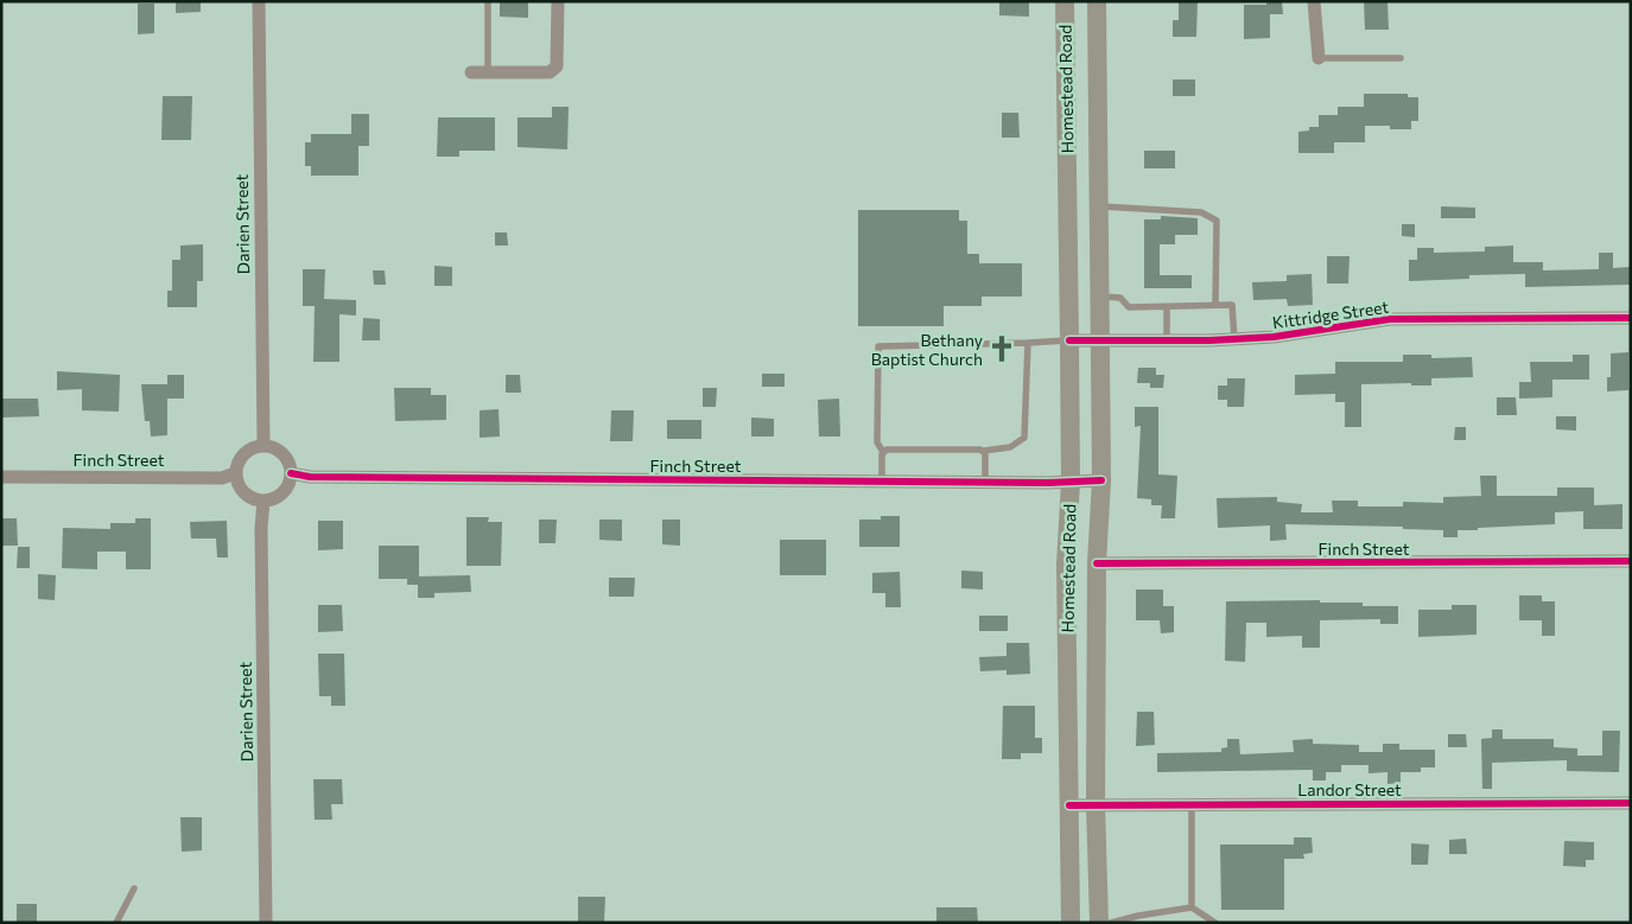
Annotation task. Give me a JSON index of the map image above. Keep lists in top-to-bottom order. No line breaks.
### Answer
{"streets":{"main road":["Homestead Road"],"street":["Darien Street","Kittridge Street","Finch Street","Landor Street"]},"crossings":[["Homestead Road","Kittridge Street"],["Homestead Road","Finch Street"],["Homestead Road","Landor Street"],["Darien Street","Finch Street"]],"places":{"church":["Bethany Baptist Church"]}}
